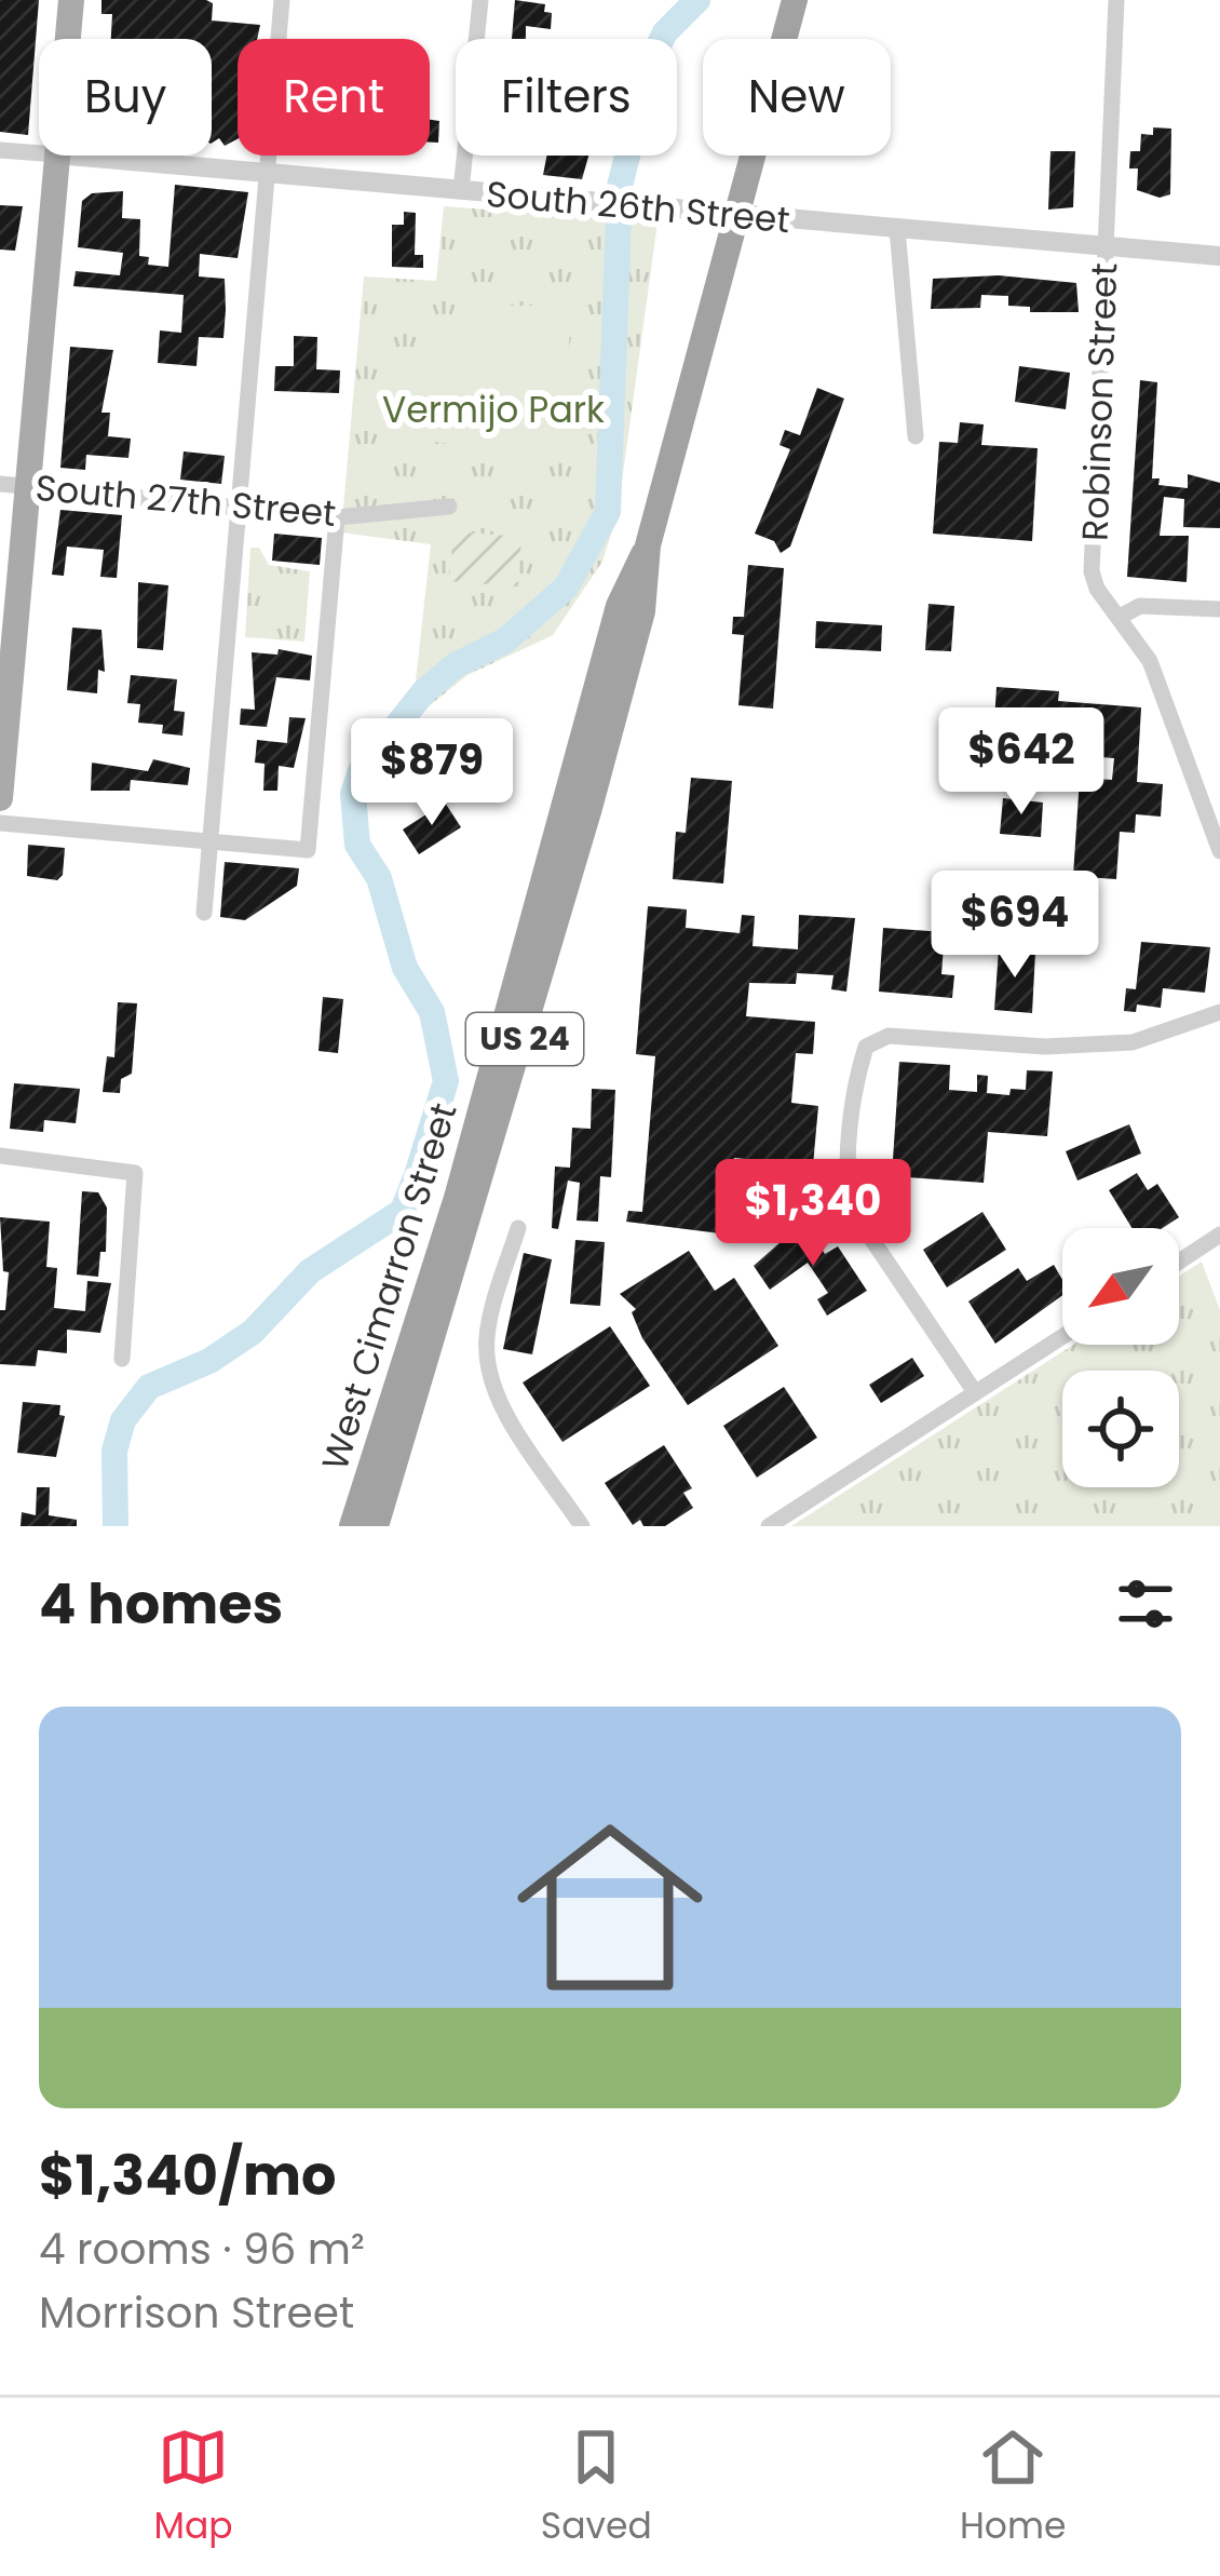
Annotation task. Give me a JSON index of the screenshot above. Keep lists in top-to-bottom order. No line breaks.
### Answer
{"streets":{"highway":["US 24","West Cimarron Street"],"street":["South 26th Street","Robinson Street","South 27th Street"]},"crossings":[["South 26th Street","Robinson Street"],["South 26th Street","West Cimarron Street"]],"parks":["Vermijo Park"],"north":"bottom left","page":{"chip":["Buy","Rent","Filters","New"],"price":["$642","$879","$694","$1,340"],"heading":"4 homes","list":[{"name":"$1,340/mo","note":"4 rooms · 96 m² · Morrison Street"}],"tabs":["Map","Saved","Home"]}}
